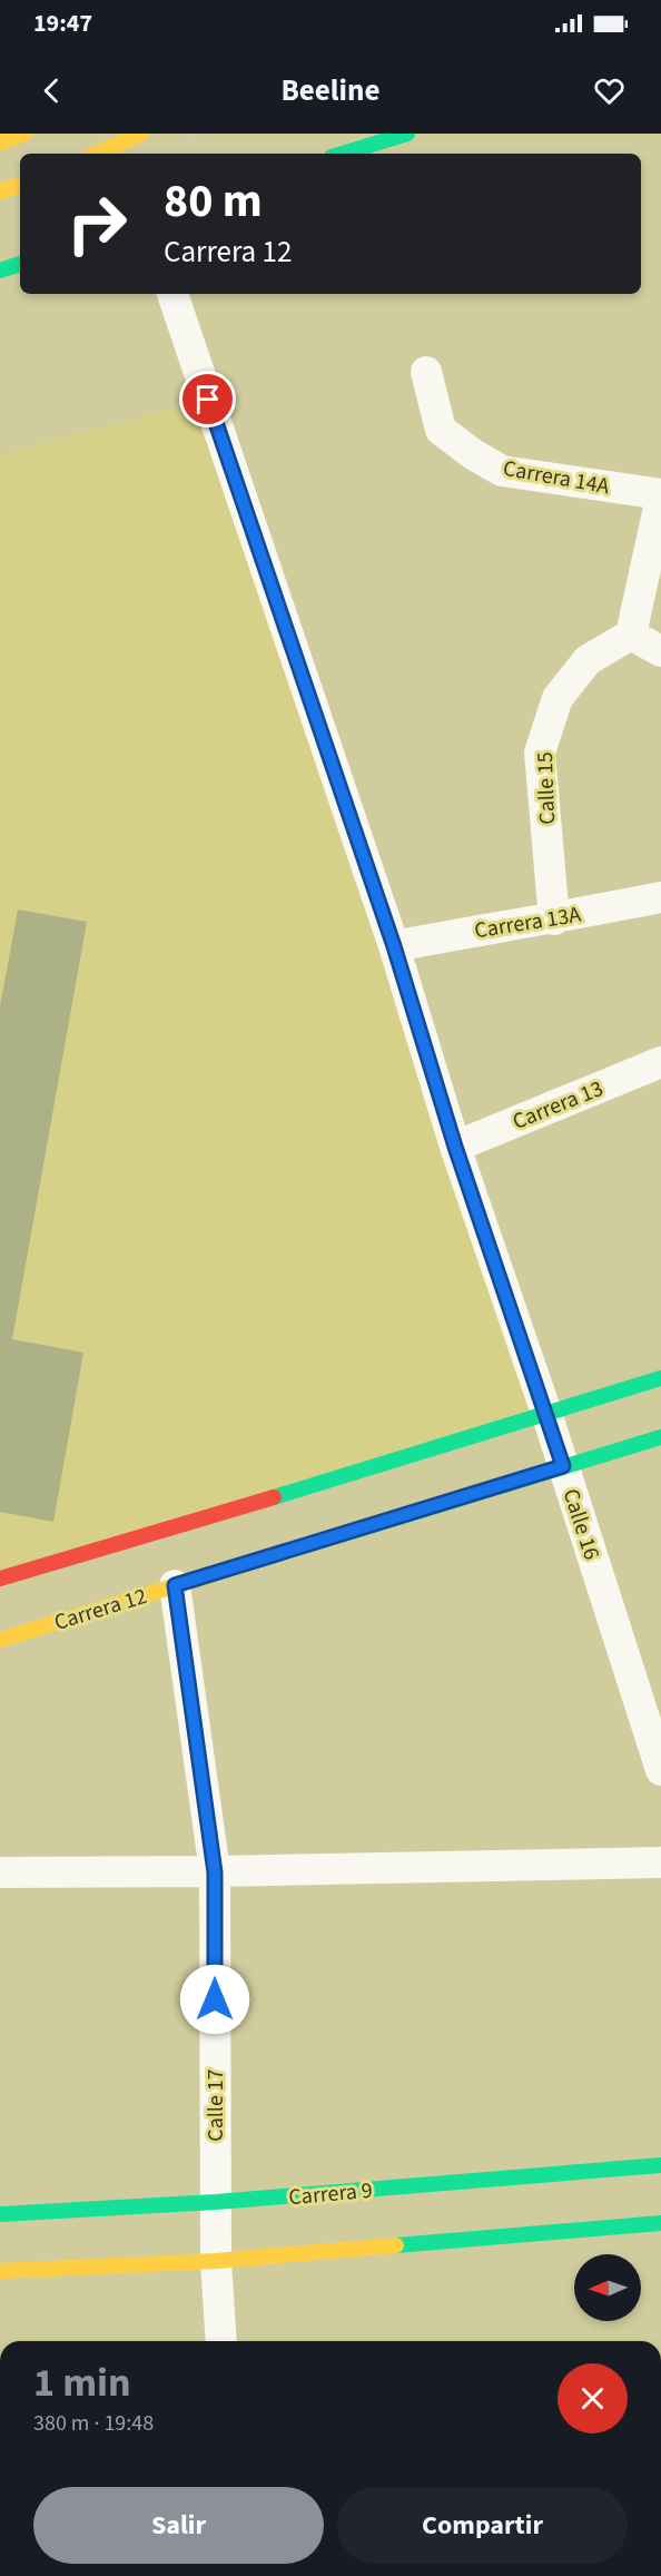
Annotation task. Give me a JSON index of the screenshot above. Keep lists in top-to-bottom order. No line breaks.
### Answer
{"streets":{"main road":["Carrera 12","Carrera 9"],"street":["Carrera 14A","Calle 15","Carrera 13A","Carrera 13","Calle 16","Calle 17"]},"crossings":[["Calle 15","Carrera 13A"],["Carrera 13A","Calle 16"],["Carrera 13","Calle 16"],["Calle 16","Carrera 12"],["Carrera 12","Calle 17"],["Calle 17","Carrera 9"]],"north":"left","page":{"status":"19:47","header":"Beeline","turn":["80 m","Carrera 12"],"heading":["1 min","380 m · 19:48"],"buttons":["Salir","Compartir"]}}
